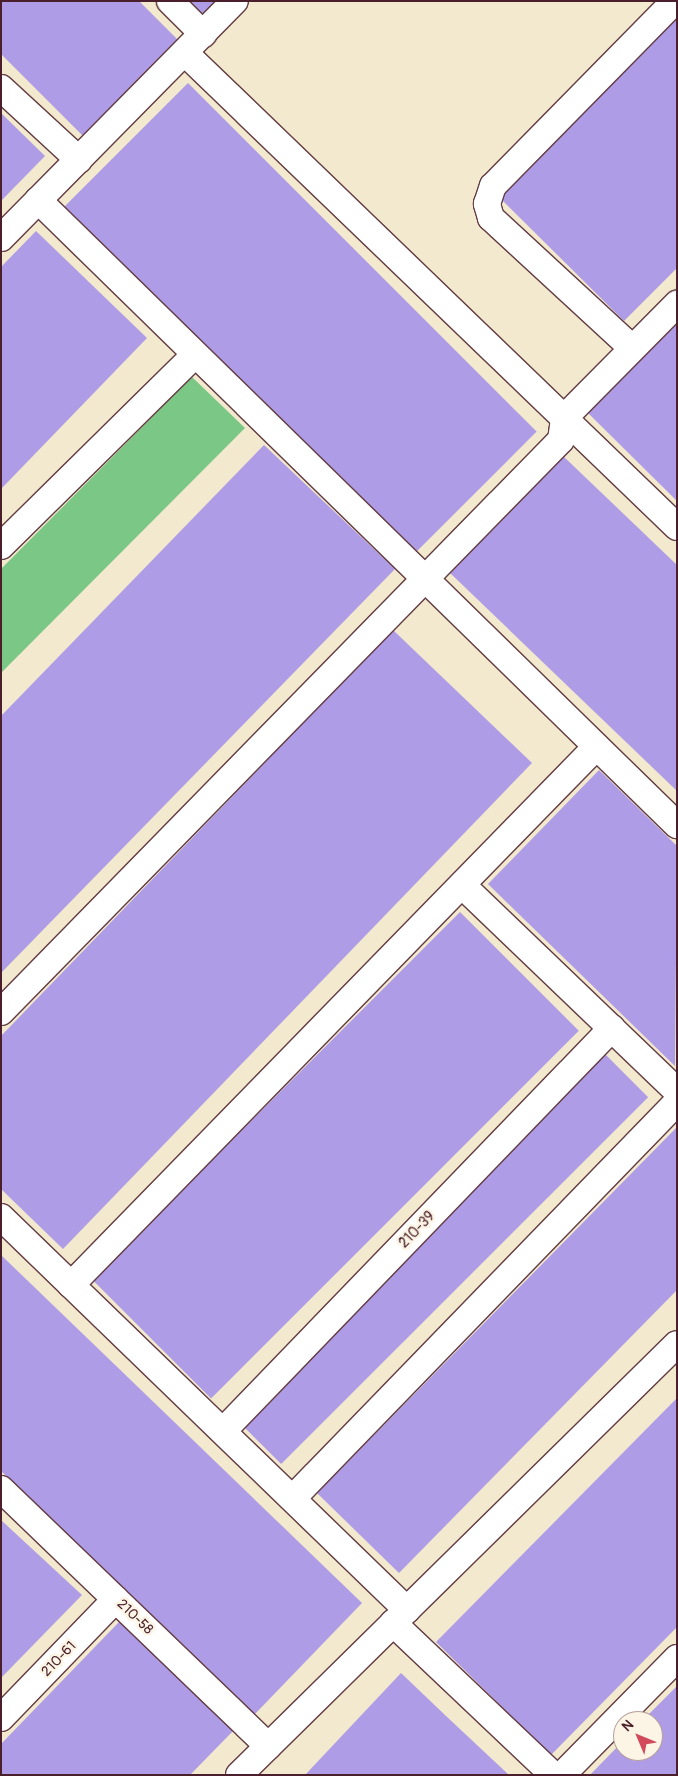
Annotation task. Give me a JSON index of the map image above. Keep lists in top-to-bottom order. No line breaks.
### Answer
{"streets":{"street":["210-39","210-58","210-61"]},"crossings":[["210-58","210-61"]],"north":"top left"}
